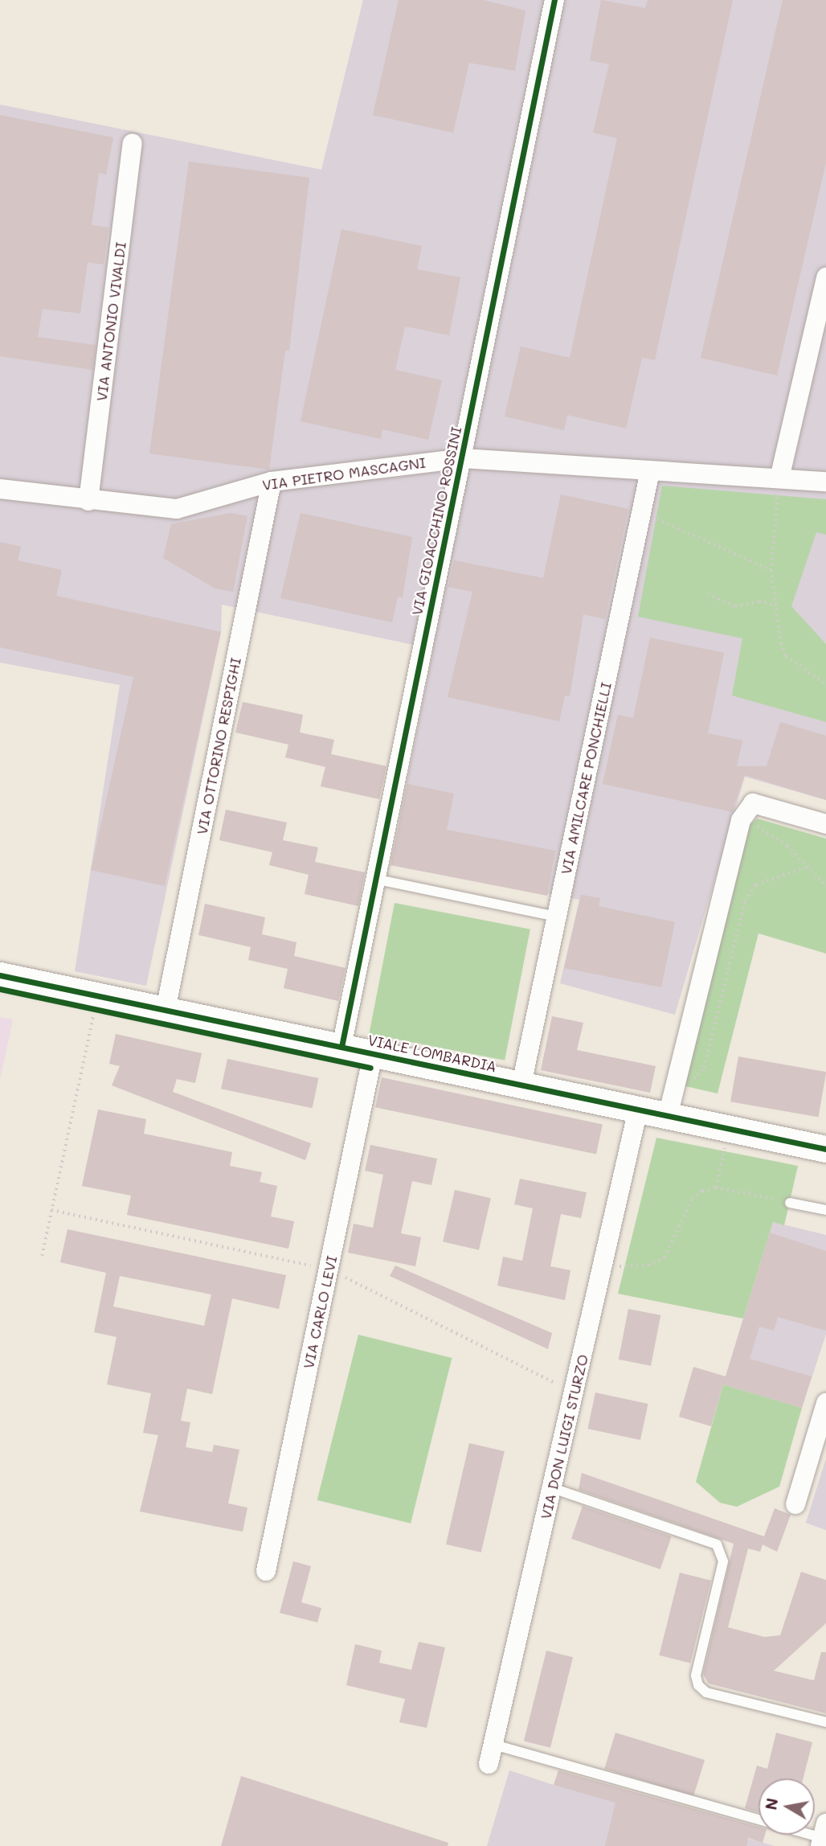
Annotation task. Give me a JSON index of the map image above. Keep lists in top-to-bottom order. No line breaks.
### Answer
{"streets":{"street":["VIA ANTONIO VIVALDI","VIA PIETRO MASCAGNI","VIA GIOACCHINO ROSSINI","VIA OTTORINO RESPIGHI","VIA AMILCARE PONCHIELLI","VIALE LOMBARDIA","VIA CARLO LEVI","VIA DON LUIGI STURZO"]},"crossings":[["VIA ANTONIO VIVALDI","VIA PIETRO MASCAGNI"],["VIA PIETRO MASCAGNI","VIA GIOACCHINO ROSSINI"],["VIA PIETRO MASCAGNI","VIA OTTORINO RESPIGHI"],["VIA PIETRO MASCAGNI","VIA AMILCARE PONCHIELLI"],["VIA GIOACCHINO ROSSINI","VIALE LOMBARDIA"],["VIA OTTORINO RESPIGHI","VIALE LOMBARDIA"],["VIA AMILCARE PONCHIELLI","VIALE LOMBARDIA"],["VIALE LOMBARDIA","VIA CARLO LEVI"],["VIALE LOMBARDIA","VIA DON LUIGI STURZO"]],"north":"left"}
